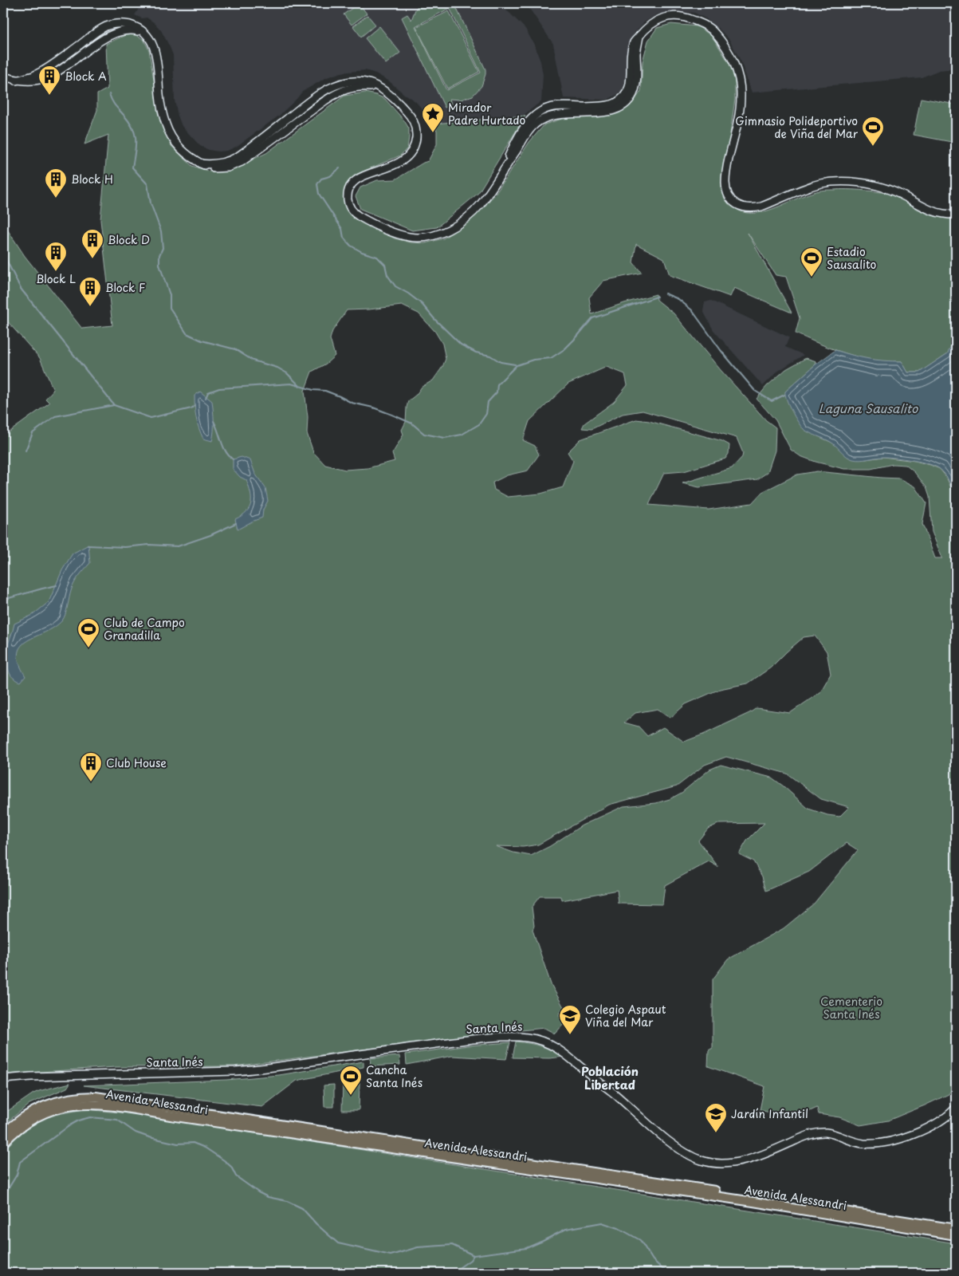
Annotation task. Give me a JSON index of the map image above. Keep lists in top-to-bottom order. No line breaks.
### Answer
{"streets":{"main road":["Santa Inés","Avenida Alessandri"]},"districts":["Población Libertad"],"water":["Laguna Sausalito"],"parks":["Cementerio Santa Inés"],"places":{"building":["Block A","Block H","Block D","Block L","Block F","Club House"],"place":["Mirador Padre Hurtado"],"sports":["Gimnasio Polideportivo de Viña del Mar","Estadio Sausalito","Club de Campo Granadilla","Cancha Santa Inés"],"school or university":["Colegio Aspaut Viña del Mar","Jardín Infantil"]}}
